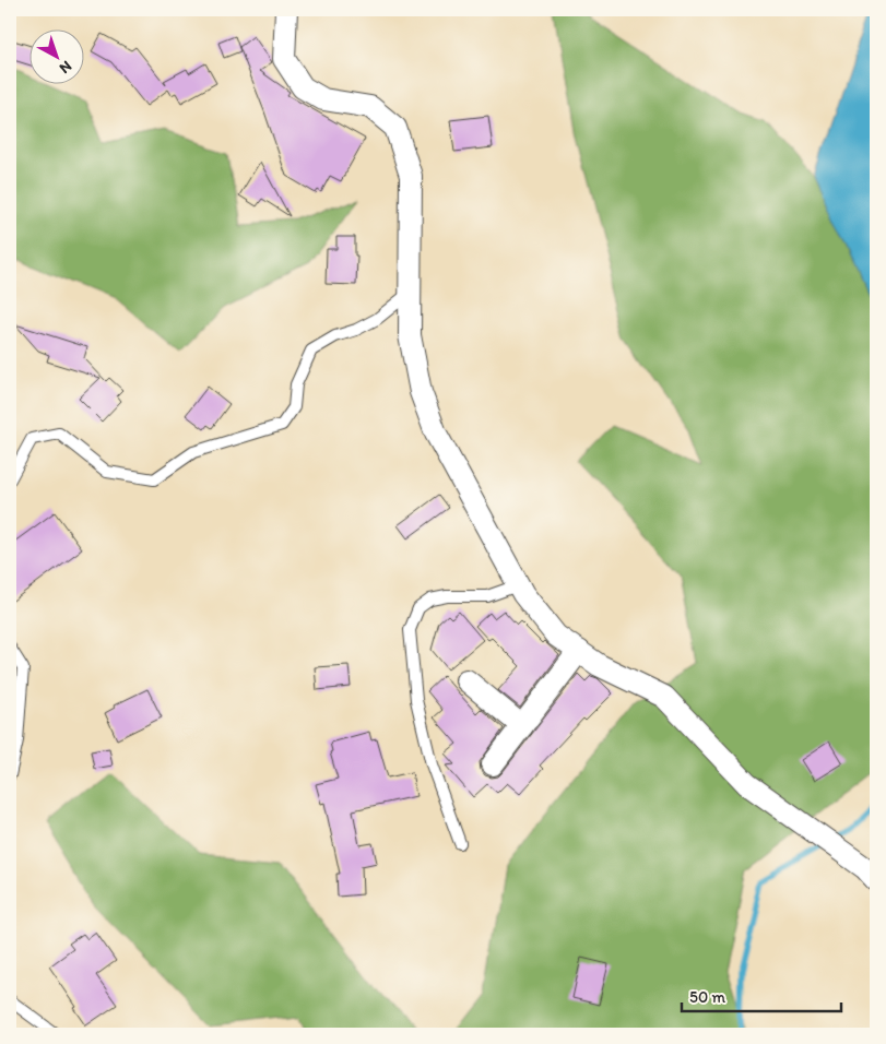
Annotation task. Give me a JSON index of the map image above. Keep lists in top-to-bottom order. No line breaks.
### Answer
{"scale_bar":"50 m","north":"bottom right"}
